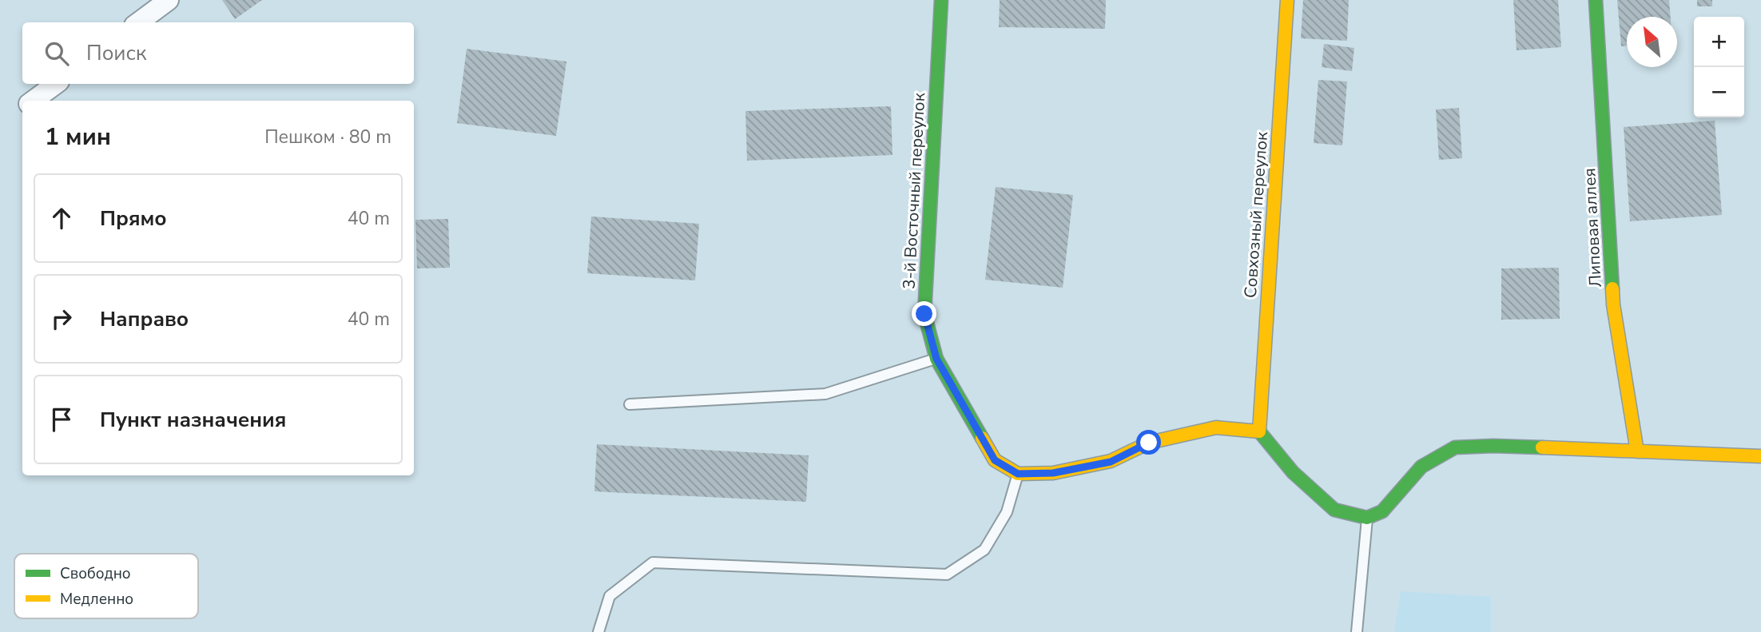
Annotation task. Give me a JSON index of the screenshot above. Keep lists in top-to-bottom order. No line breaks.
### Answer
{"streets":{"street":["3-й Восточный переулок","Совхозный переулок","Липовая аллея"]},"legend":["Свободно","Медленно"],"north":"top left","page":{"map_buttons":["+","−"],"search":"Поиск","heading":["1 мин","Пешком · 80 m"],"list":[["Прямо","40 m"],["Направо","40 m"],"Пункт назначения"]}}
